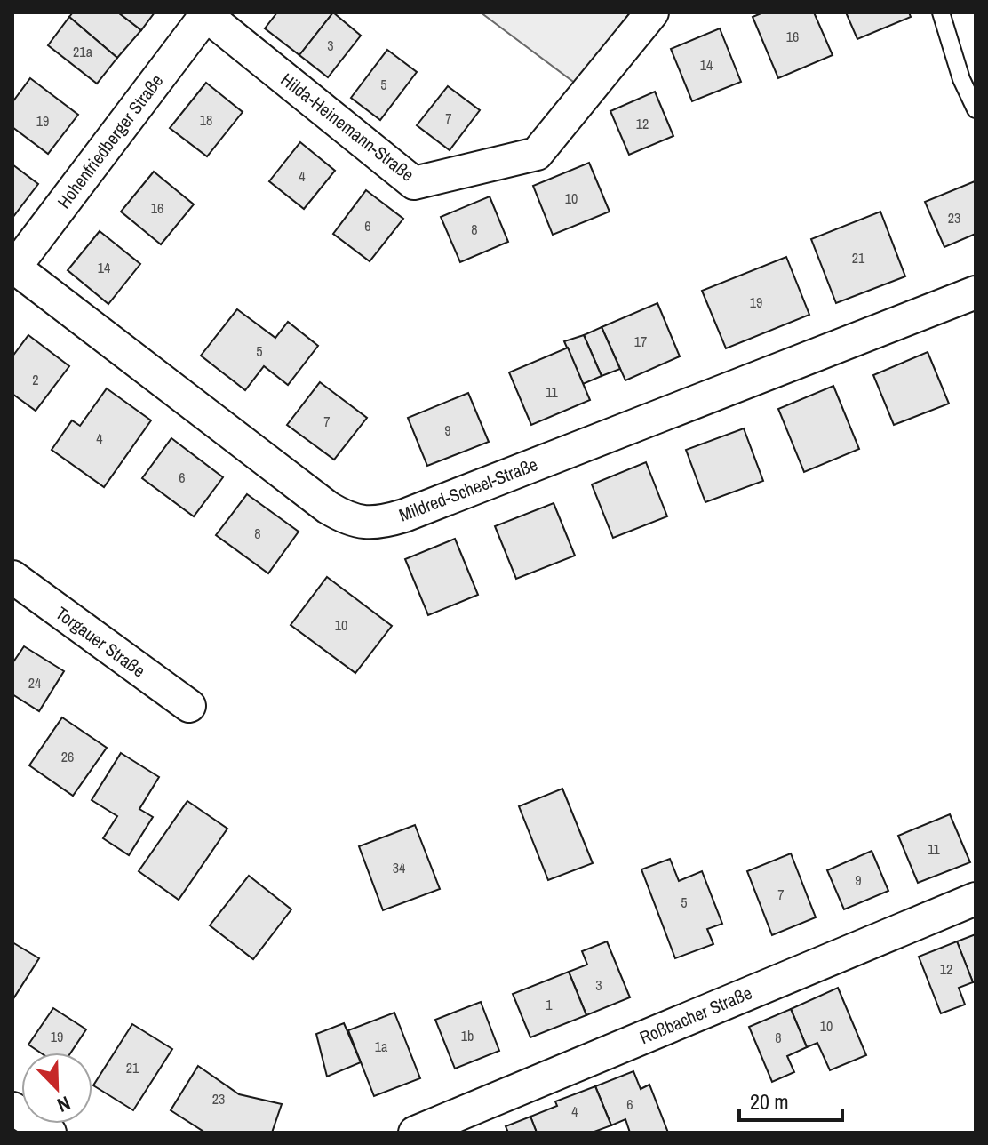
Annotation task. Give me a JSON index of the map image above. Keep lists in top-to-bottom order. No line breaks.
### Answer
{"streets":{"street":["Hilda-Heinemann-Straße","Hohenfriedberger Straße","Mildred-Scheel-Straße","Torgauer Straße","Roßbacher Straße"]},"crossings":[["Hilda-Heinemann-Straße","Hohenfriedberger Straße"],["Hohenfriedberger Straße","Mildred-Scheel-Straße"]],"house_numbers":["16","3","21a","14","5","7","18","19","12","4","10","16","23","6","8","21","14","19","17","5","2","11","7","9","4","6","8","10","24","26","11","34","9","7","5","12","3","1","10","1b","19","8","1a","21","23","6","4"],"scale_bar":"20 m","north":"bottom right"}
